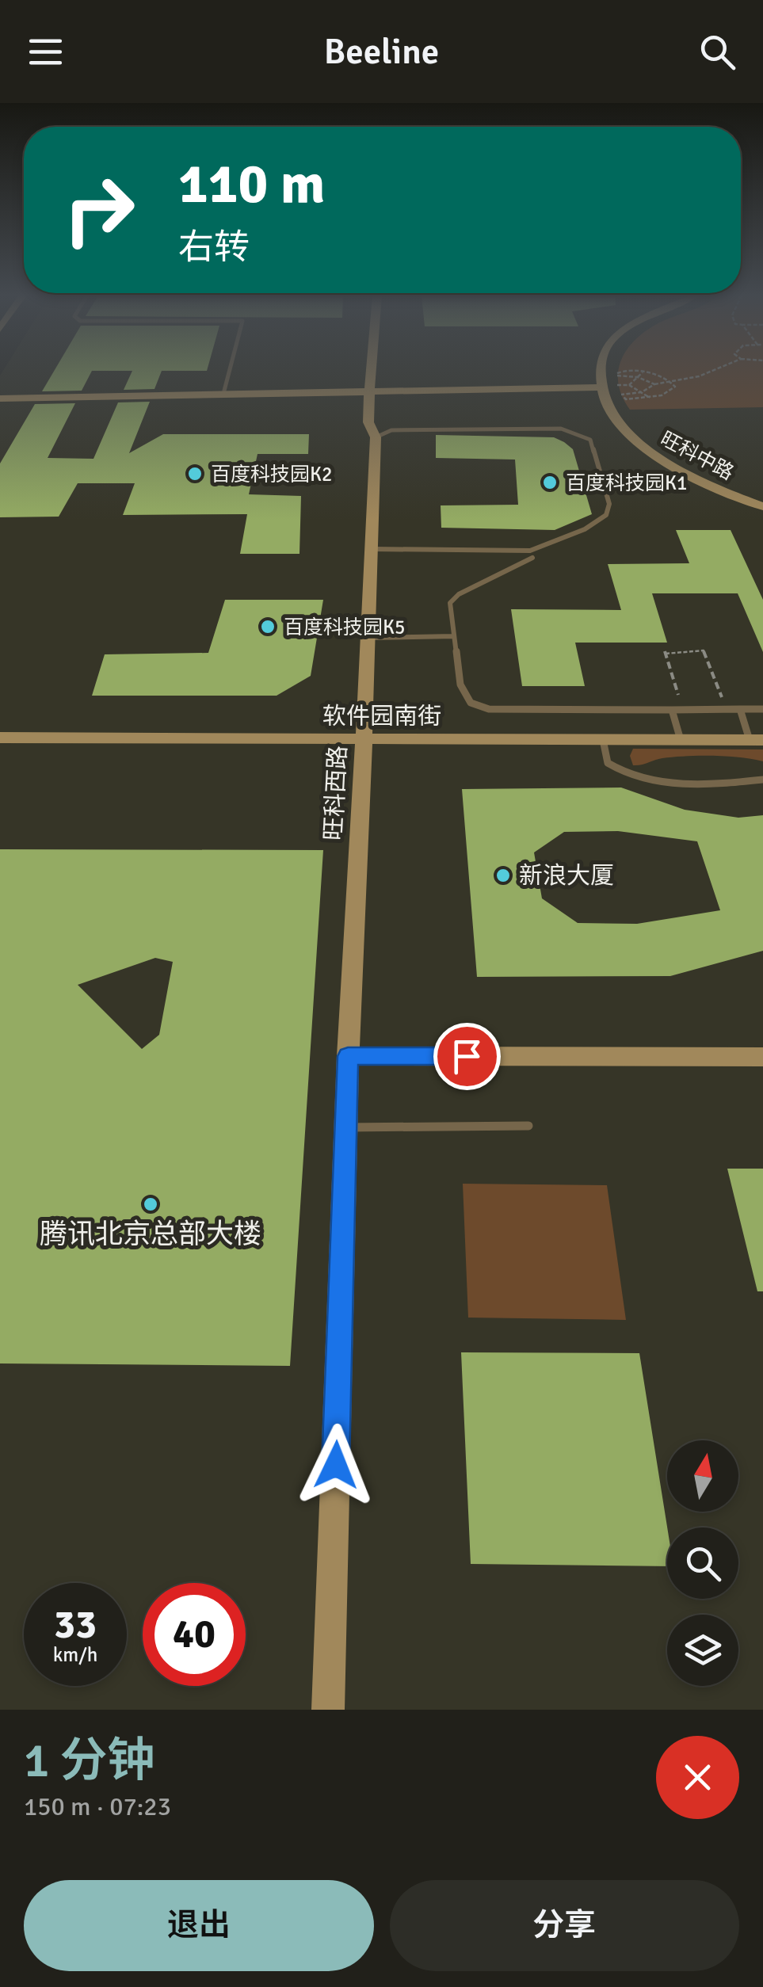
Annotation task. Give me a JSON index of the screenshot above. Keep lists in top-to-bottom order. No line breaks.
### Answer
{"streets":{"street":["旺科中路","软件园南街","旺科西路"]},"crossings":[["软件园南街","旺科西路"]],"places":["百度科技园K2","百度科技园K1","百度科技园K5","新浪大厦","腾讯北京总部大楼"],"north":"top","page":{"header":"Beeline","turn":["110 m","右转"],"speed":"33 km/h","limit":"40","heading":["1 分钟","150 m · 07:23"],"buttons":["退出","分享"]}}
